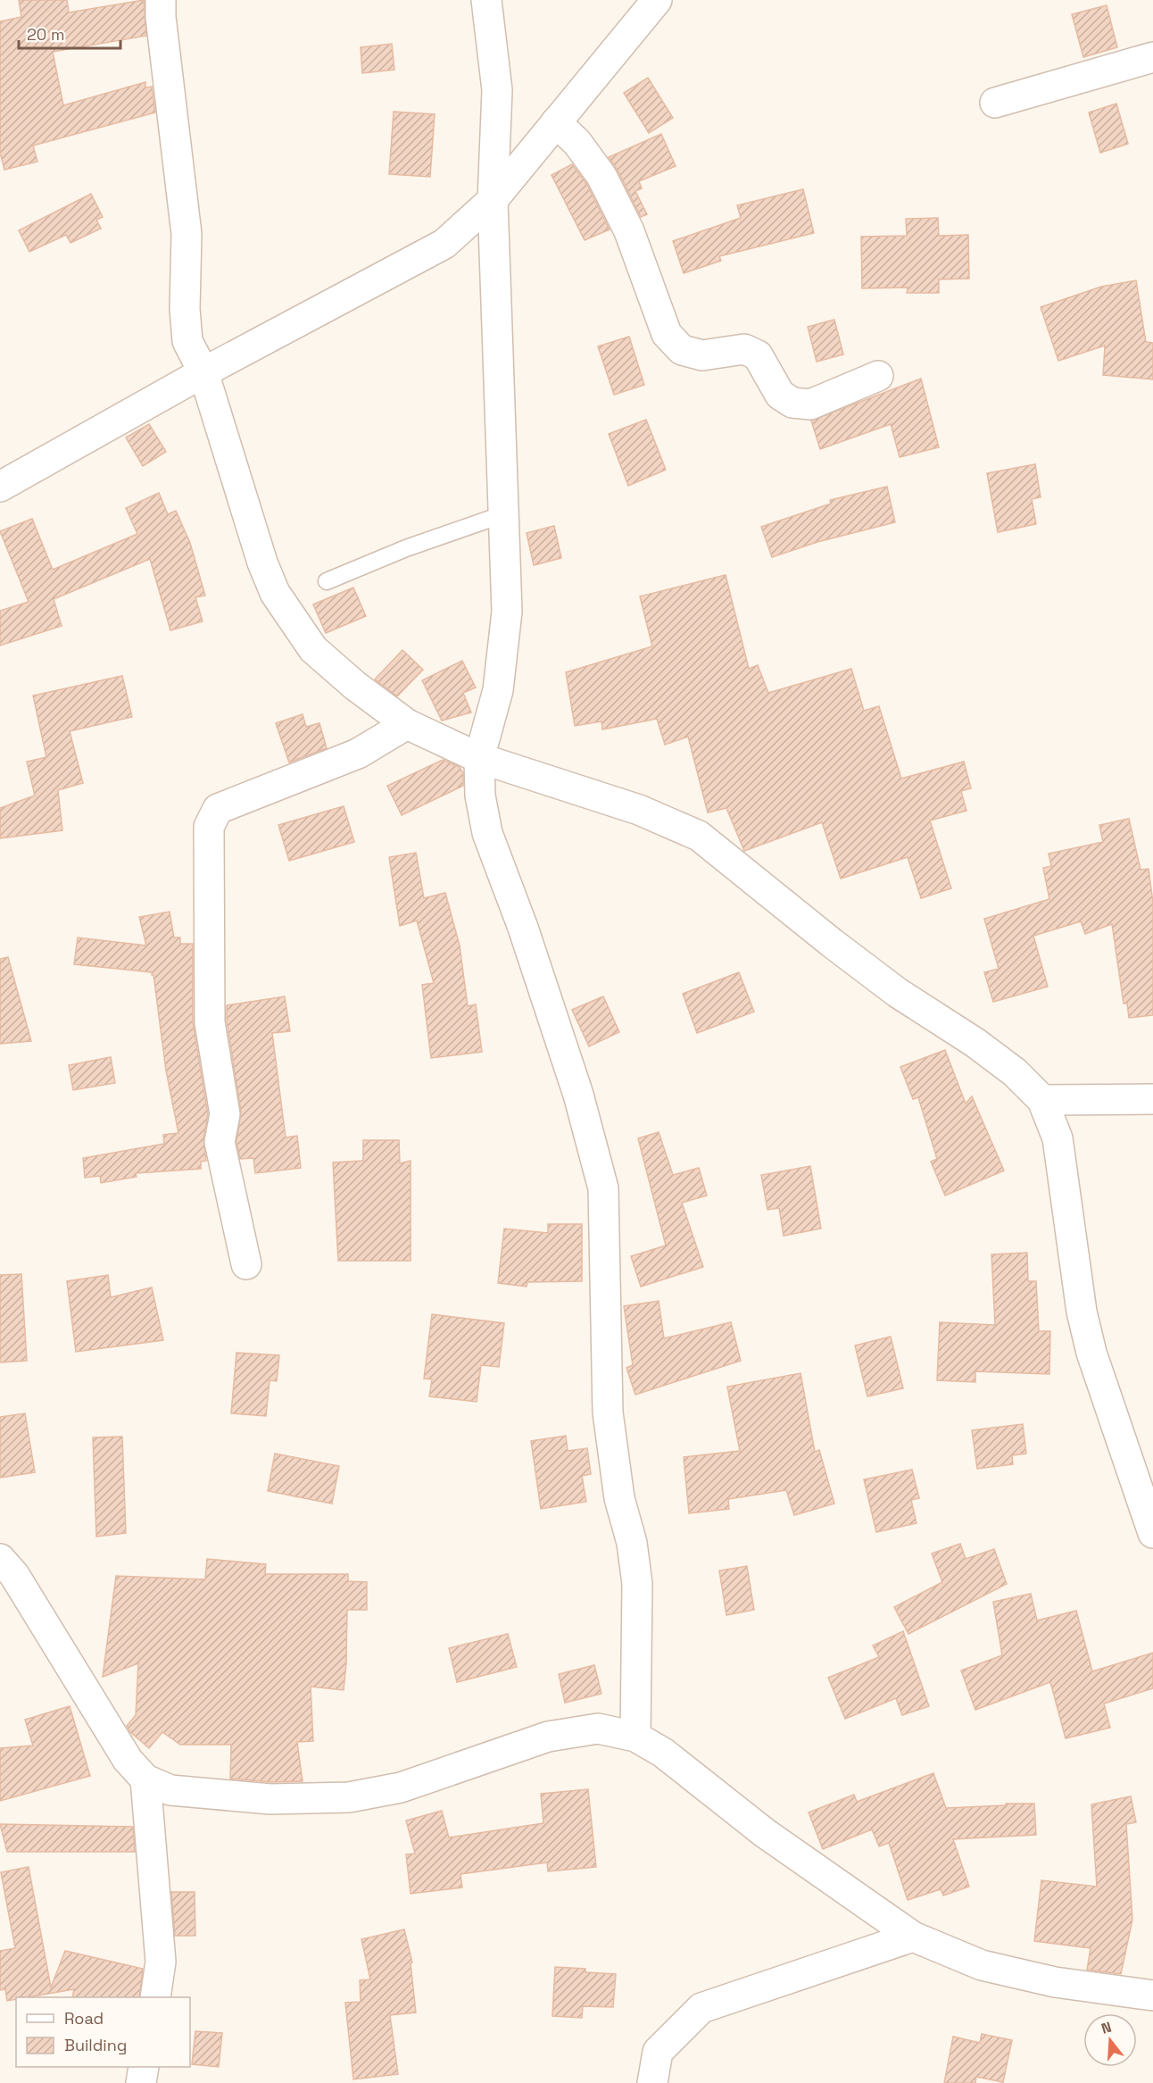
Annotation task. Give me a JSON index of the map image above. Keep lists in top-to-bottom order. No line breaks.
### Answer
{"legend":["Road","Building"],"scale_bar":"20 m","north":"top"}
